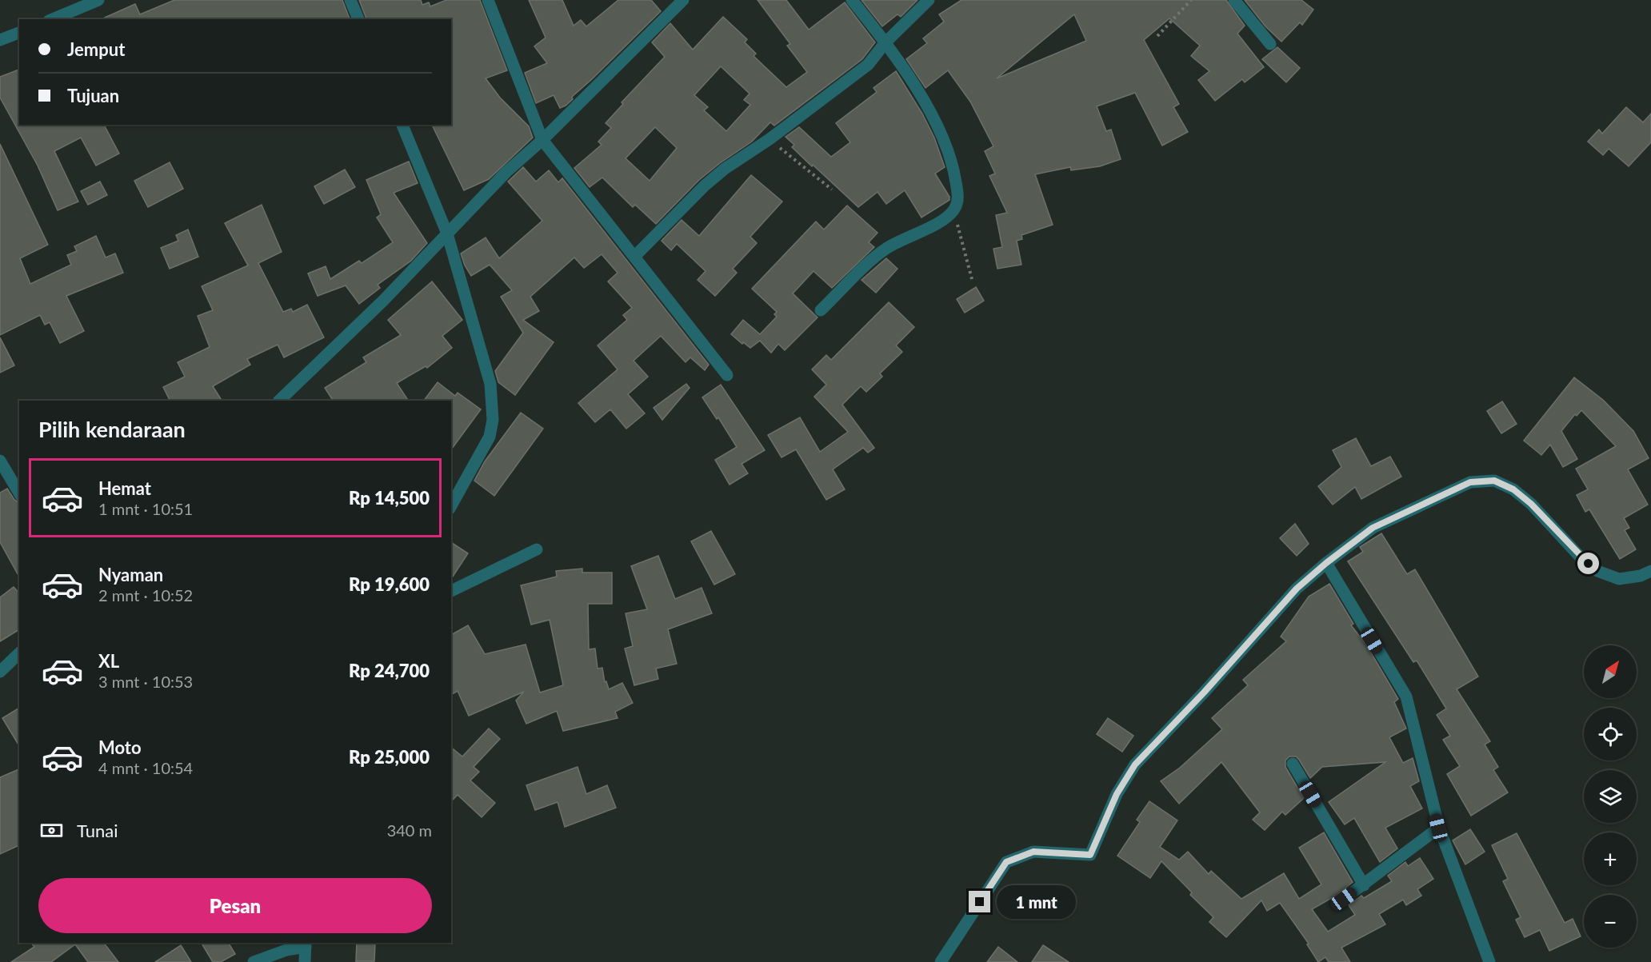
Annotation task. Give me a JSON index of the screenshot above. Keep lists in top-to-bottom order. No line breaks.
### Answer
{"north":"top right","page":{"banner":["Jemput","Tujuan"],"heading":"Pilih kendaraan","list":[{"name":"Hemat","note":"1 mnt · 10:51","value":"Rp 14,500"},{"name":"Nyaman","note":"2 mnt · 10:52","value":"Rp 19,600"},{"name":"XL","note":"3 mnt · 10:53","value":"Rp 24,700"},{"name":"Moto","note":"4 mnt · 10:54","value":"Rp 25,000"}],"map_buttons":["+","−"],"pay":["Tunai","340 m"],"buttons":"Pesan","bubble":"1 mnt"}}
